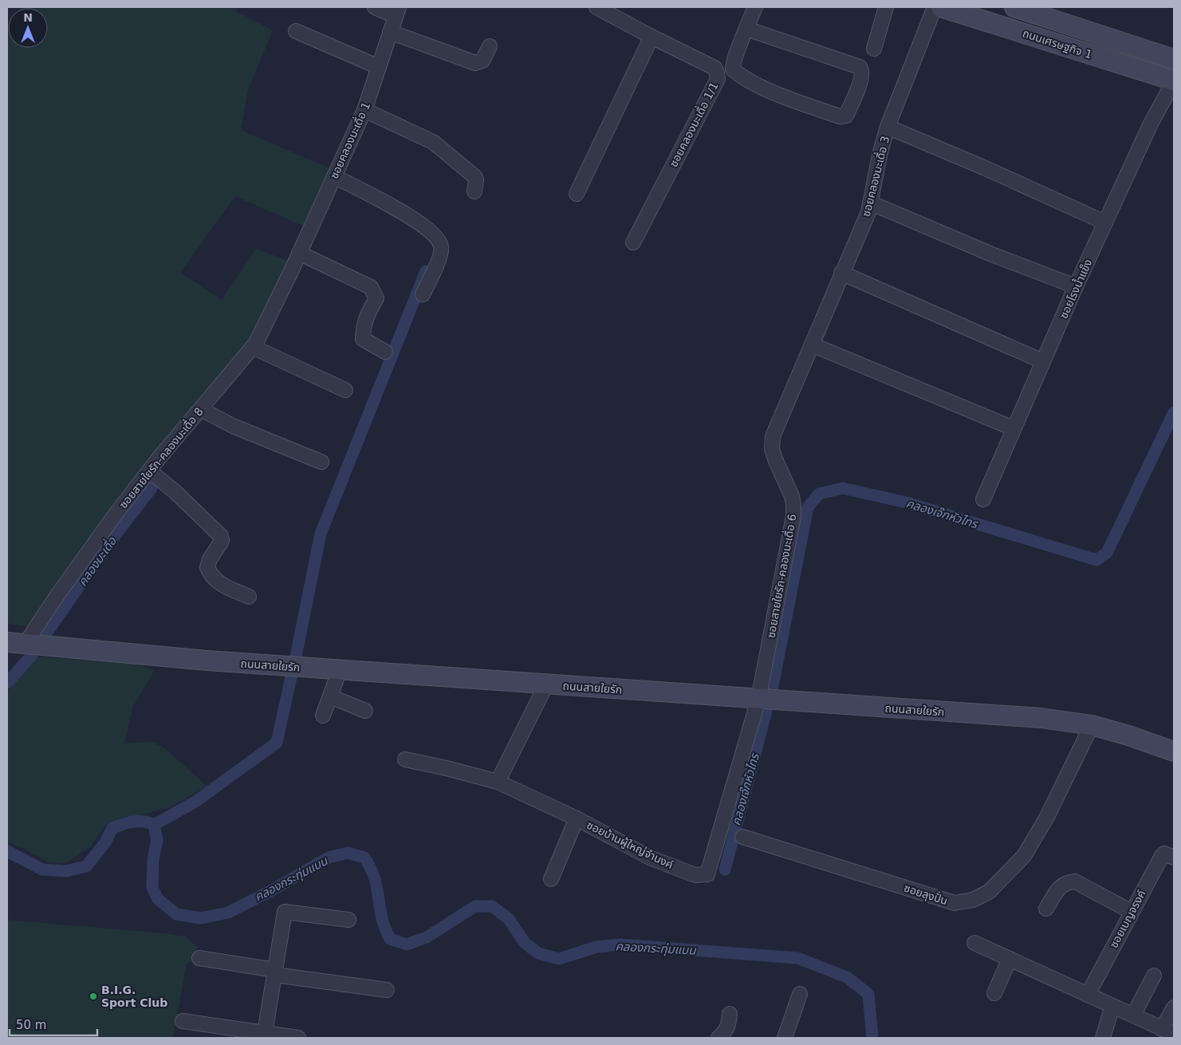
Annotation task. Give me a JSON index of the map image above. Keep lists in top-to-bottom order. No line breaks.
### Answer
{"streets":{"street":["ถนนเศรษฐกิจ 1","ซอยคลองมะเดื่อ 1/1","ซอยคลองมะเดื่อ 1","ซอยคลองมะเดื่อ 3","ซอยโรงน้ำแข็ง","ซอยสายใยรัก-คลองมะเดื่อ 8","ซอยสายใยรัก-คลองมะเดื่อ 6","ถนนสายใยรัก","ซอยบ้านผู้ใหญ่จำนงค์","ซอยลุงปั่น","ซอยเบญจรงค์"]},"crossings":[["ถนนเศรษฐกิจ 1","ซอยโรงน้ำแข็ง"],["ซอยคลองมะเดื่อ 1","ซอยสายใยรัก-คลองมะเดื่อ 8"],["ซอยคลองมะเดื่อ 3","ซอยสายใยรัก-คลองมะเดื่อ 6"],["ซอยสายใยรัก-คลองมะเดื่อ 8","ถนนสายใยรัก"],["ซอยสายใยรัก-คลองมะเดื่อ 6","ถนนสายใยรัก"],["ซอยสายใยรัก-คลองมะเดื่อ 6","ซอยบ้านผู้ใหญ่จำนงค์"],["ถนนสายใยรัก","ซอยบ้านผู้ใหญ่จำนงค์"],["ถนนสายใยรัก","ซอยลุงปั่น"]],"water":["คลองเจ๊กหัวไทร","คลองมะเดื่อ","คลองกระทุ่มแบน"],"places":["B.I.G. Sport Club"],"scale_bar":"50 m","north":"top"}
